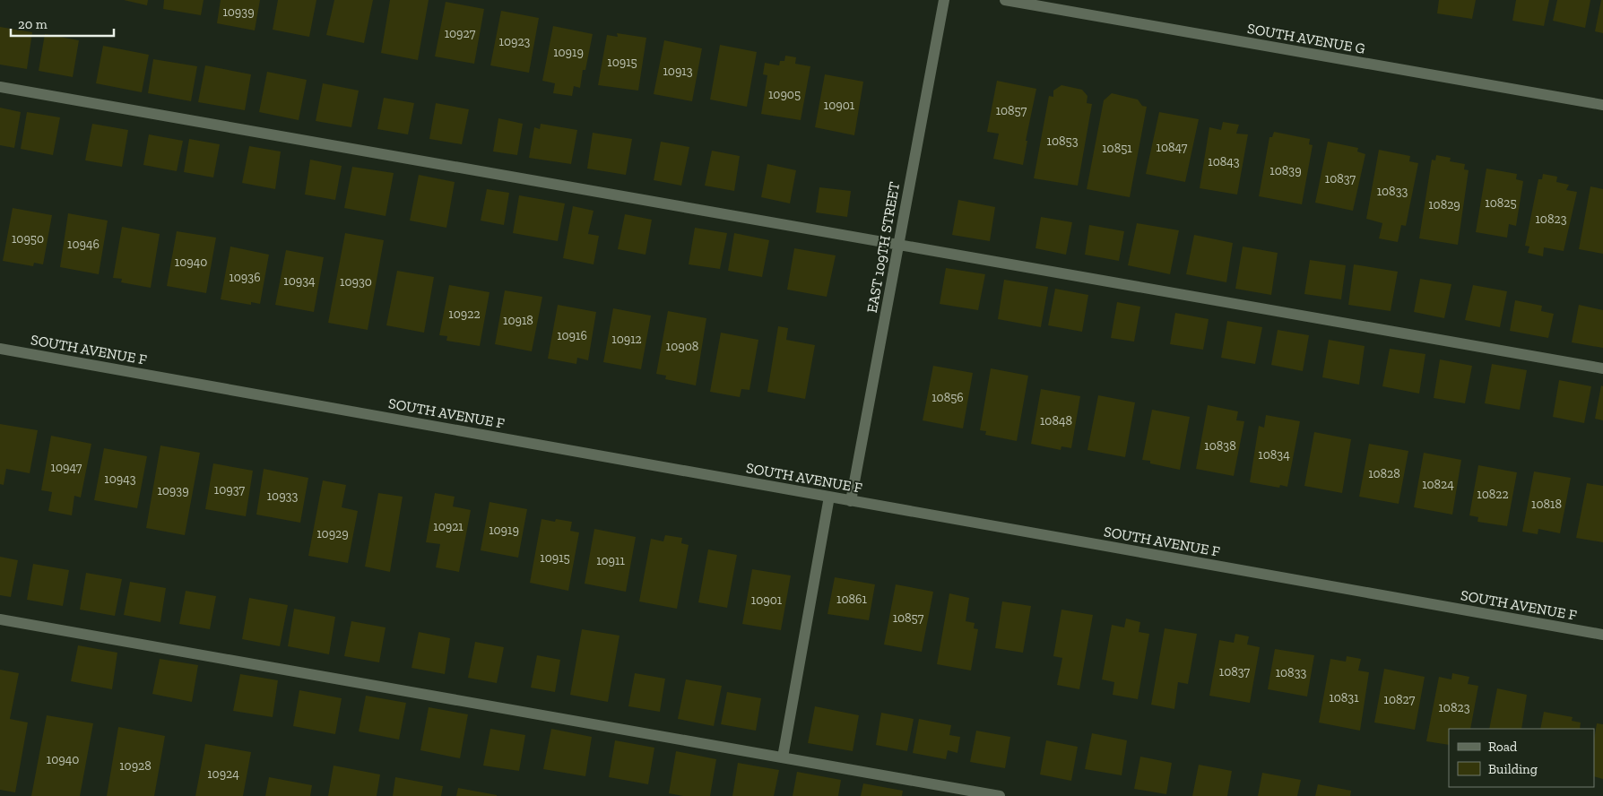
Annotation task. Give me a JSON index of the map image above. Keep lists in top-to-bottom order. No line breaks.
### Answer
{"streets":{"street":["SOUTH AVENUE G","EAST 109TH STREET","SOUTH AVENUE F"]},"crossings":[["EAST 109TH STREET","SOUTH AVENUE F"]],"house_numbers":["10939","10927","10923","10919","10915","10913","10905","10901","10857","10853","10847","10851","10843","10839","10837","10833","10825","10829","10823","10950","10946","10940","10936","10934","10930","10922","10918","10916","10912","10908","10856","10848","10838","10834","10947","10828","10943","10824","10937","10939","10822","10933","10818","10921","10919","10929","10915","10911","10861","10901","10857","10837","10833","10831","10827","10823","10940","10928","10924"],"legend":["Road","Building"],"scale_bar":"20 m"}
